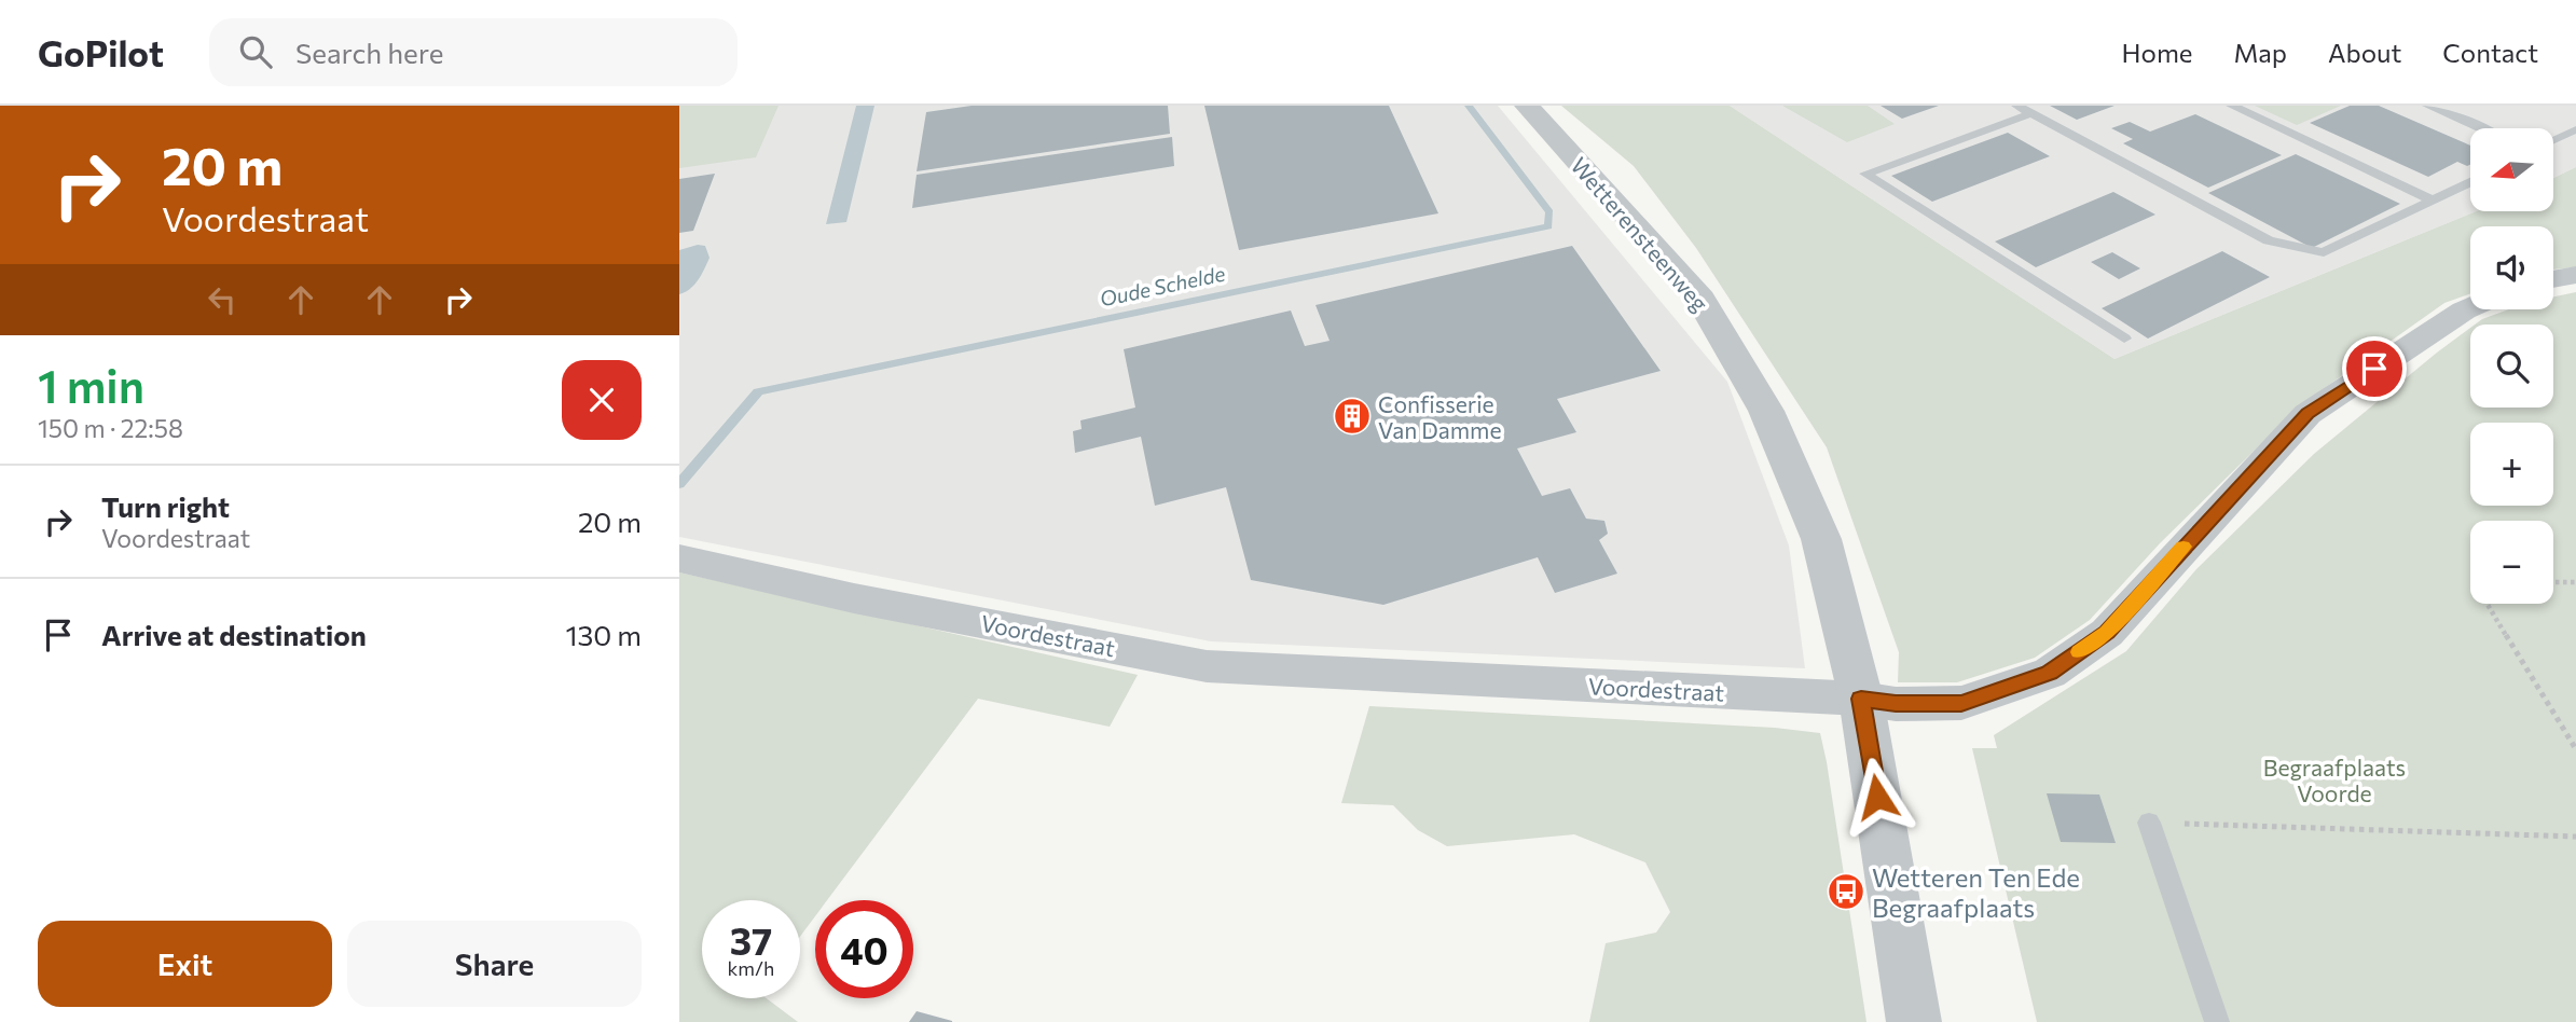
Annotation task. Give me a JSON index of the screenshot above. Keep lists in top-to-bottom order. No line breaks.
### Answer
{"streets":{"street":["Wetterensteenweg","Voordestraat"]},"crossings":[["Wetterensteenweg","Voordestraat"]],"water":["Oude Schelde"],"parks":["Begraafplaats Voorde"],"places":{"building":["Confisserie Van Damme"],"bus stop":["Wetteren Ten Ede Begraafplaats"]},"north":"left","page":{"header":"GoPilot","search":"Search here","nav":["Home","Map","About","Contact"],"turn":["20 m","Voordestraat"],"map_buttons":["+","−"],"heading":["1 min","150 m · 22:58"],"list":[{"name":"Turn right","note":"Voordestraat","value":"20 m"},{"name":"Arrive at destination","value":"130 m"}],"speed":"37 km/h","limit":"40","buttons":["Exit","Share"]}}
